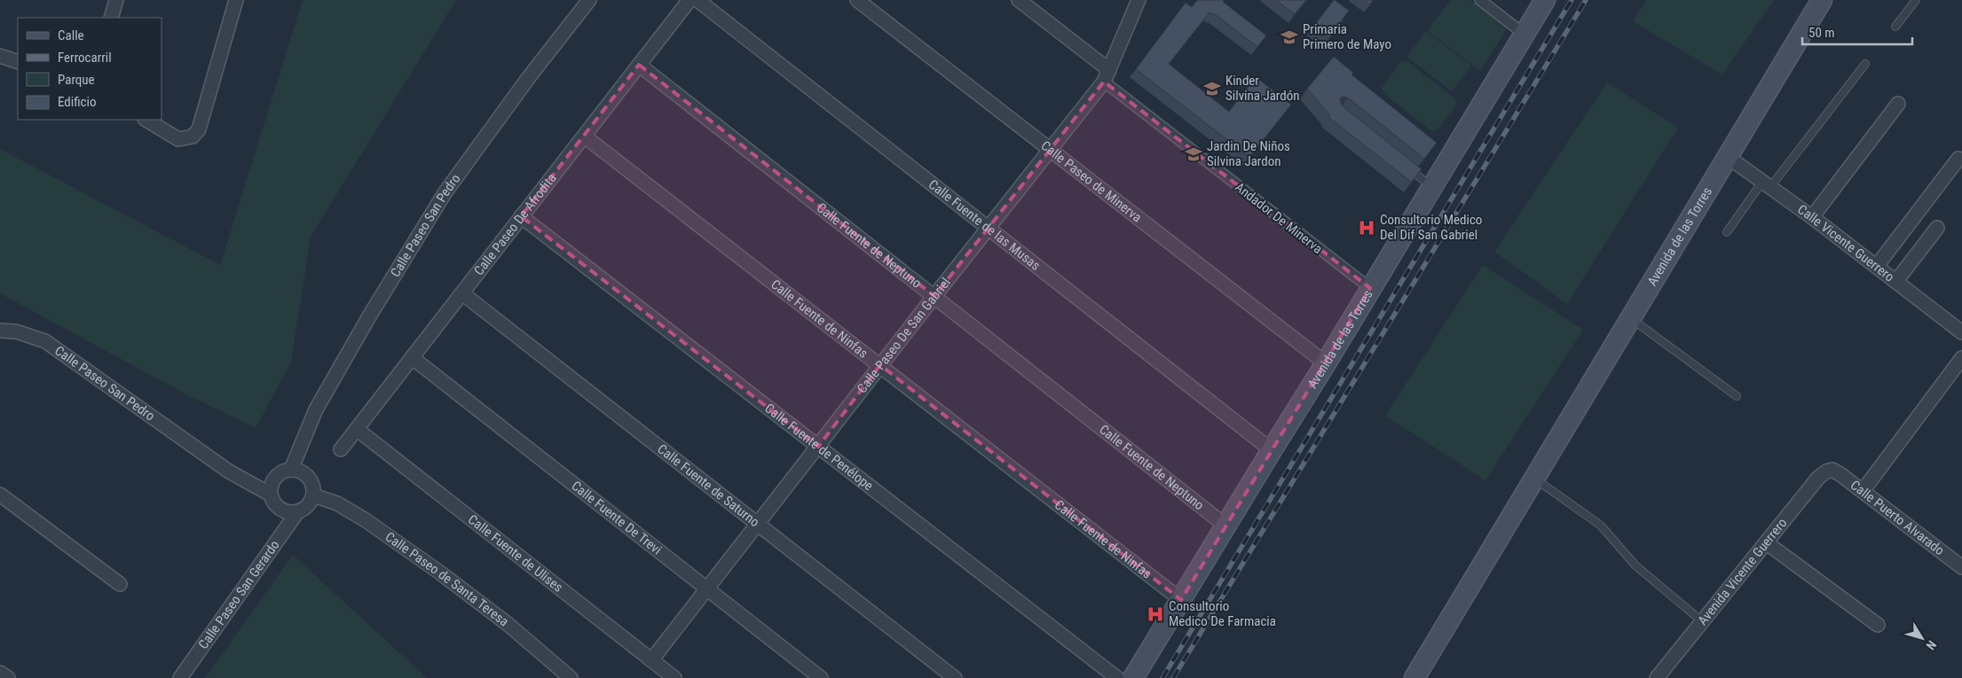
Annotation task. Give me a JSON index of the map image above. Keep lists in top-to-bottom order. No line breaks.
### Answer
{"streets":{"main road":["Avenida de las Torres"],"street":["Calle Paseo de Minerva","Andador De Minerva","Calle Fuente de las Musas","Calle Paseo De Afrodita","Calle Paseo San Pedro","Calle Vicente Guerrero","Calle Fuente de Neptuno","Calle Fuente de Ninfas","Calle Paseo De San Gabriel","Calle Fuente de Penélope","Calle Fuente de Saturno","Calle Puerto Alvarado","Calle Fuente De Trevi","Calle Fuente de Ulises","Avenida Vicente Guerrero","Calle Paseo de Santa Teresa","Calle Paseo San Gerardo"]},"crossings":[["Calle Paseo de Minerva","Avenida de las Torres"],["Calle Paseo de Minerva","Calle Paseo De San Gabriel"],["Andador De Minerva","Avenida de las Torres"],["Andador De Minerva","Calle Paseo De San Gabriel"],["Calle Fuente de las Musas","Avenida de las Torres"],["Calle Fuente de las Musas","Calle Paseo De San Gabriel"],["Calle Paseo De Afrodita","Calle Fuente de Neptuno"],["Calle Paseo De Afrodita","Calle Fuente de Ninfas"],["Calle Paseo De Afrodita","Calle Fuente de Penélope"],["Calle Paseo De Afrodita","Calle Fuente de Saturno"],["Calle Paseo De Afrodita","Calle Fuente De Trevi"],["Calle Paseo De Afrodita","Calle Fuente de Ulises"],["Calle Paseo San Pedro","Calle Paseo de Santa Teresa"],["Calle Paseo San Pedro","Calle Paseo San Gerardo"],["Avenida de las Torres","Calle Vicente Guerrero"],["Avenida de las Torres","Calle Fuente de Neptuno"],["Avenida de las Torres","Calle Fuente de Ninfas"],["Calle Fuente de Neptuno","Calle Paseo De San Gabriel"],["Calle Fuente de Ninfas","Calle Paseo De San Gabriel"],["Calle Paseo De San Gabriel","Calle Fuente de Penélope"],["Calle Paseo De San Gabriel","Calle Fuente de Saturno"],["Calle Paseo De San Gabriel","Calle Fuente De Trevi"],["Calle Paseo De San Gabriel","Calle Fuente de Ulises"],["Calle Puerto Alvarado","Avenida Vicente Guerrero"],["Calle Paseo de Santa Teresa","Calle Paseo San Gerardo"]],"places":{"school or university":["Primaria Primero de Mayo","Kinder Silvina Jardón","Jardin De Niños Silvina Jardon"],"hospital":["Consultorio Medico Del Dif San Gabriel","Consultorio Medico De Farmacia"]},"legend":["Calle","Ferrocarril","Parque","Edificio"],"scale_bar":"50 m","north":"bottom right"}
